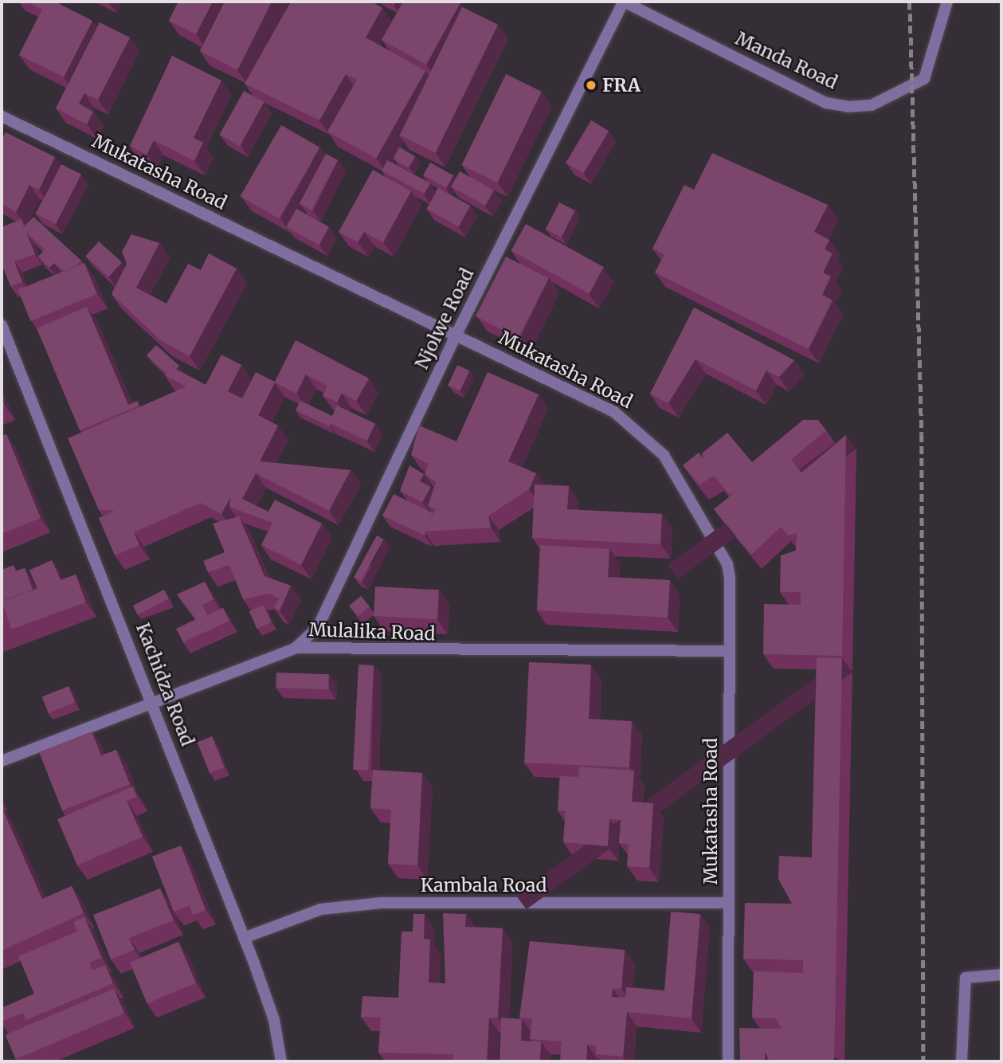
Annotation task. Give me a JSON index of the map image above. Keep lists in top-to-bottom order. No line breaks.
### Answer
{"streets":{"street":["Manda Road","Mukatasha Road","Njolwe Road","Mulalika Road","Kachidza Road","Kambala Road"]},"crossings":[["Manda Road","Njolwe Road"],["Mukatasha Road","Njolwe Road"],["Mukatasha Road","Mulalika Road"],["Mukatasha Road","Kambala Road"],["Njolwe Road","Mulalika Road"],["Mulalika Road","Kachidza Road"],["Kachidza Road","Kambala Road"]],"places":["FRA"]}
